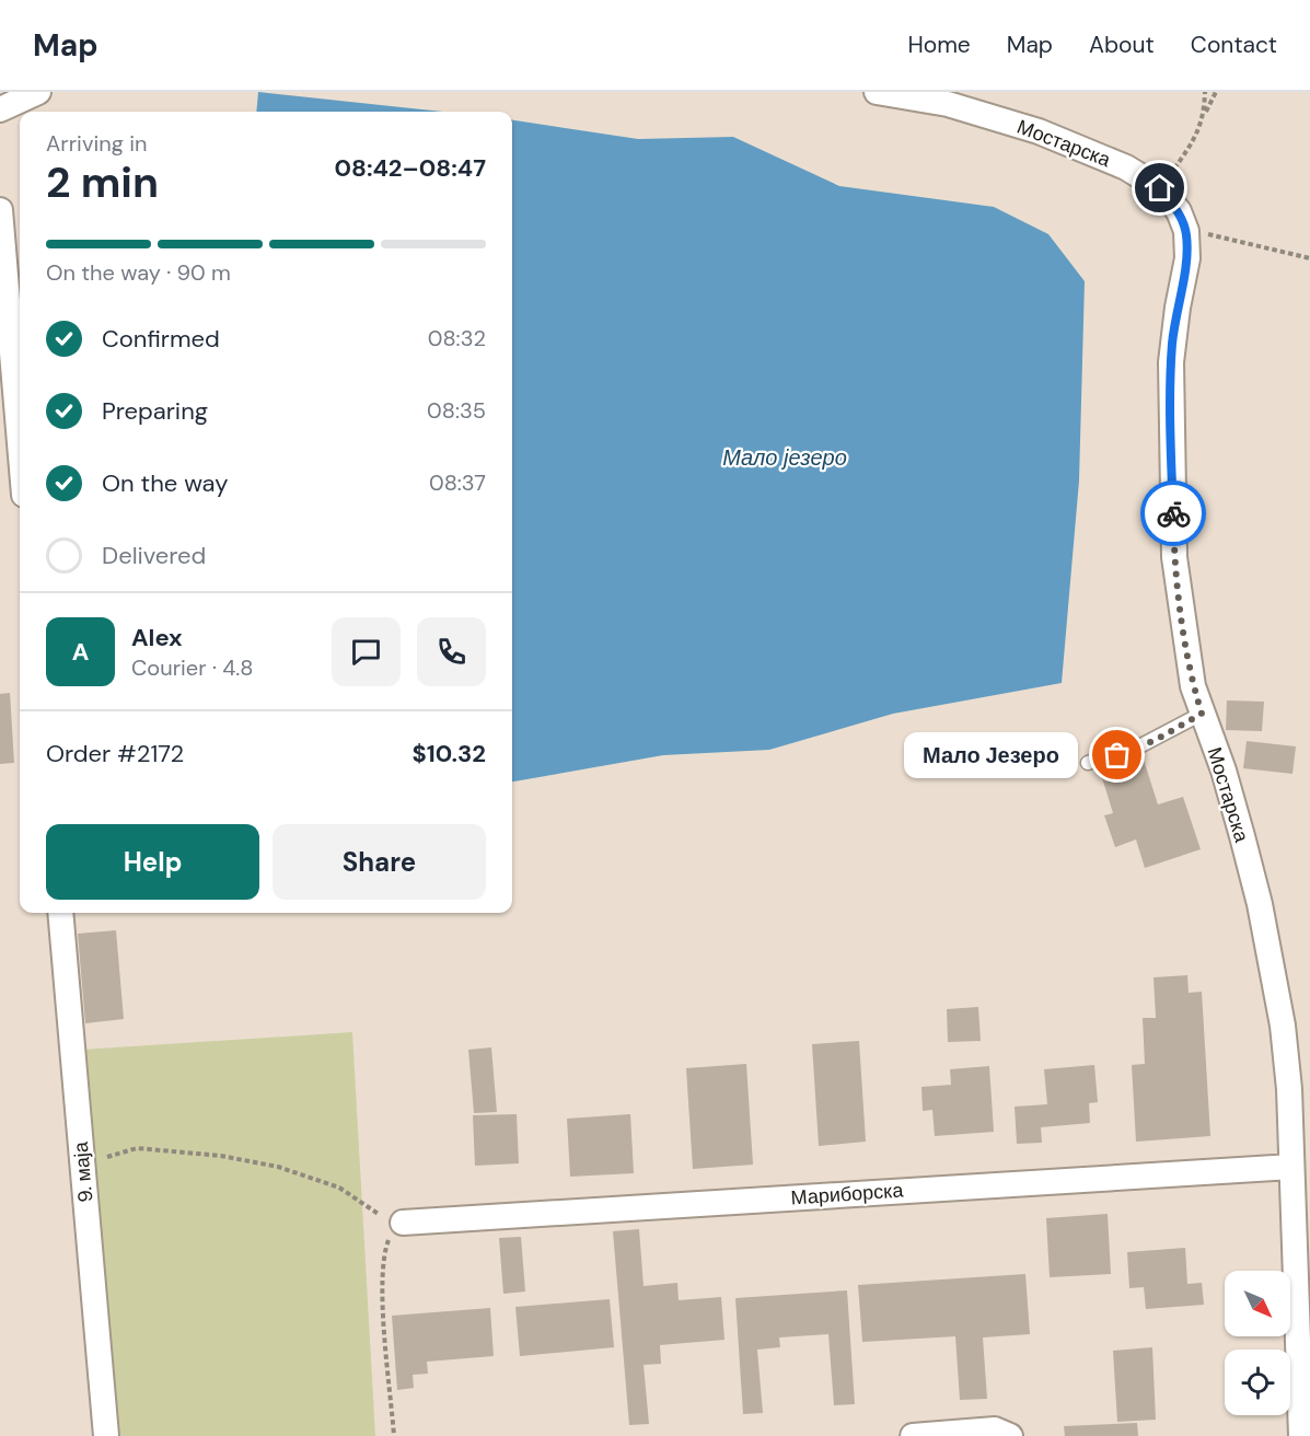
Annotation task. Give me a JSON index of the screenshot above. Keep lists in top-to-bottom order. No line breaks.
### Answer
{"streets":{"street":["Мостарска","9. маја","Мариборска"]},"crossings":[["Мостарска","Мариборска"]],"water":["Мало језеро"],"places":["Мало Језеро"],"north":"bottom right","page":{"header":"Map","nav":["Home","Map","About","Contact"],"heading":["2 min","Arriving in","08:42–08:47"],"panel":["Alex","Courier · 4.8","Order #2172","$10.32"],"bar":"On the way · 90 m","list":[["Confirmed","08:32"],["Preparing","08:35"],["On the way","08:37"],"Delivered"],"round":"A","bubble":"Мало Језеро","buttons":["Help","Share"]}}
